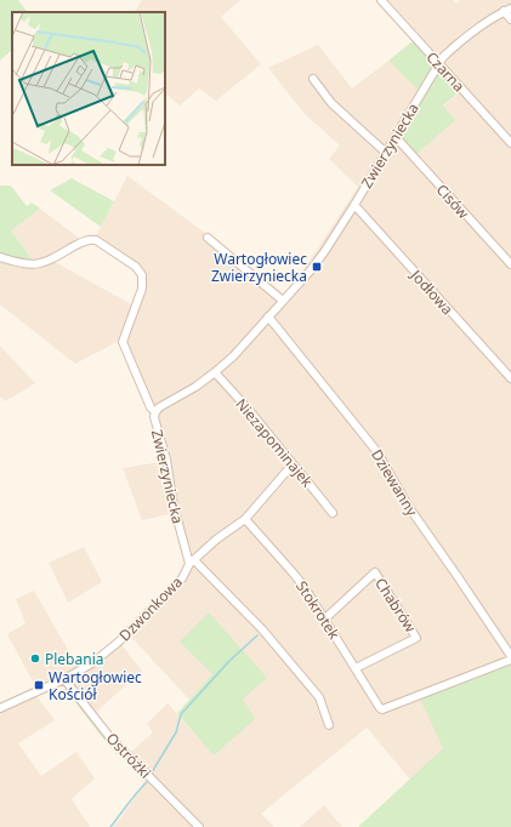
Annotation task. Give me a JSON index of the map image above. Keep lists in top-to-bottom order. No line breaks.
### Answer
{"streets":{"street":["Czarna","Zwierzyniecka","Cisów","Jodłowa","Niezapominajek","Dziewanny","Chabrów","Dzwonkowa","Stokrotek","Ostróżki"]},"crossings":[["Czarna","Zwierzyniecka"],["Zwierzyniecka","Cisów"],["Zwierzyniecka","Jodłowa"],["Zwierzyniecka","Niezapominajek"],["Zwierzyniecka","Dziewanny"],["Zwierzyniecka","Dzwonkowa"],["Niezapominajek","Dzwonkowa"],["Dziewanny","Stokrotek"],["Chabrów","Stokrotek"],["Dzwonkowa","Stokrotek"],["Dzwonkowa","Ostróżki"]],"places":{"transit":["Wartogłowiec Zwierzyniecka","Wartogłowiec Kościół"],"other":["Plebania"]}}
